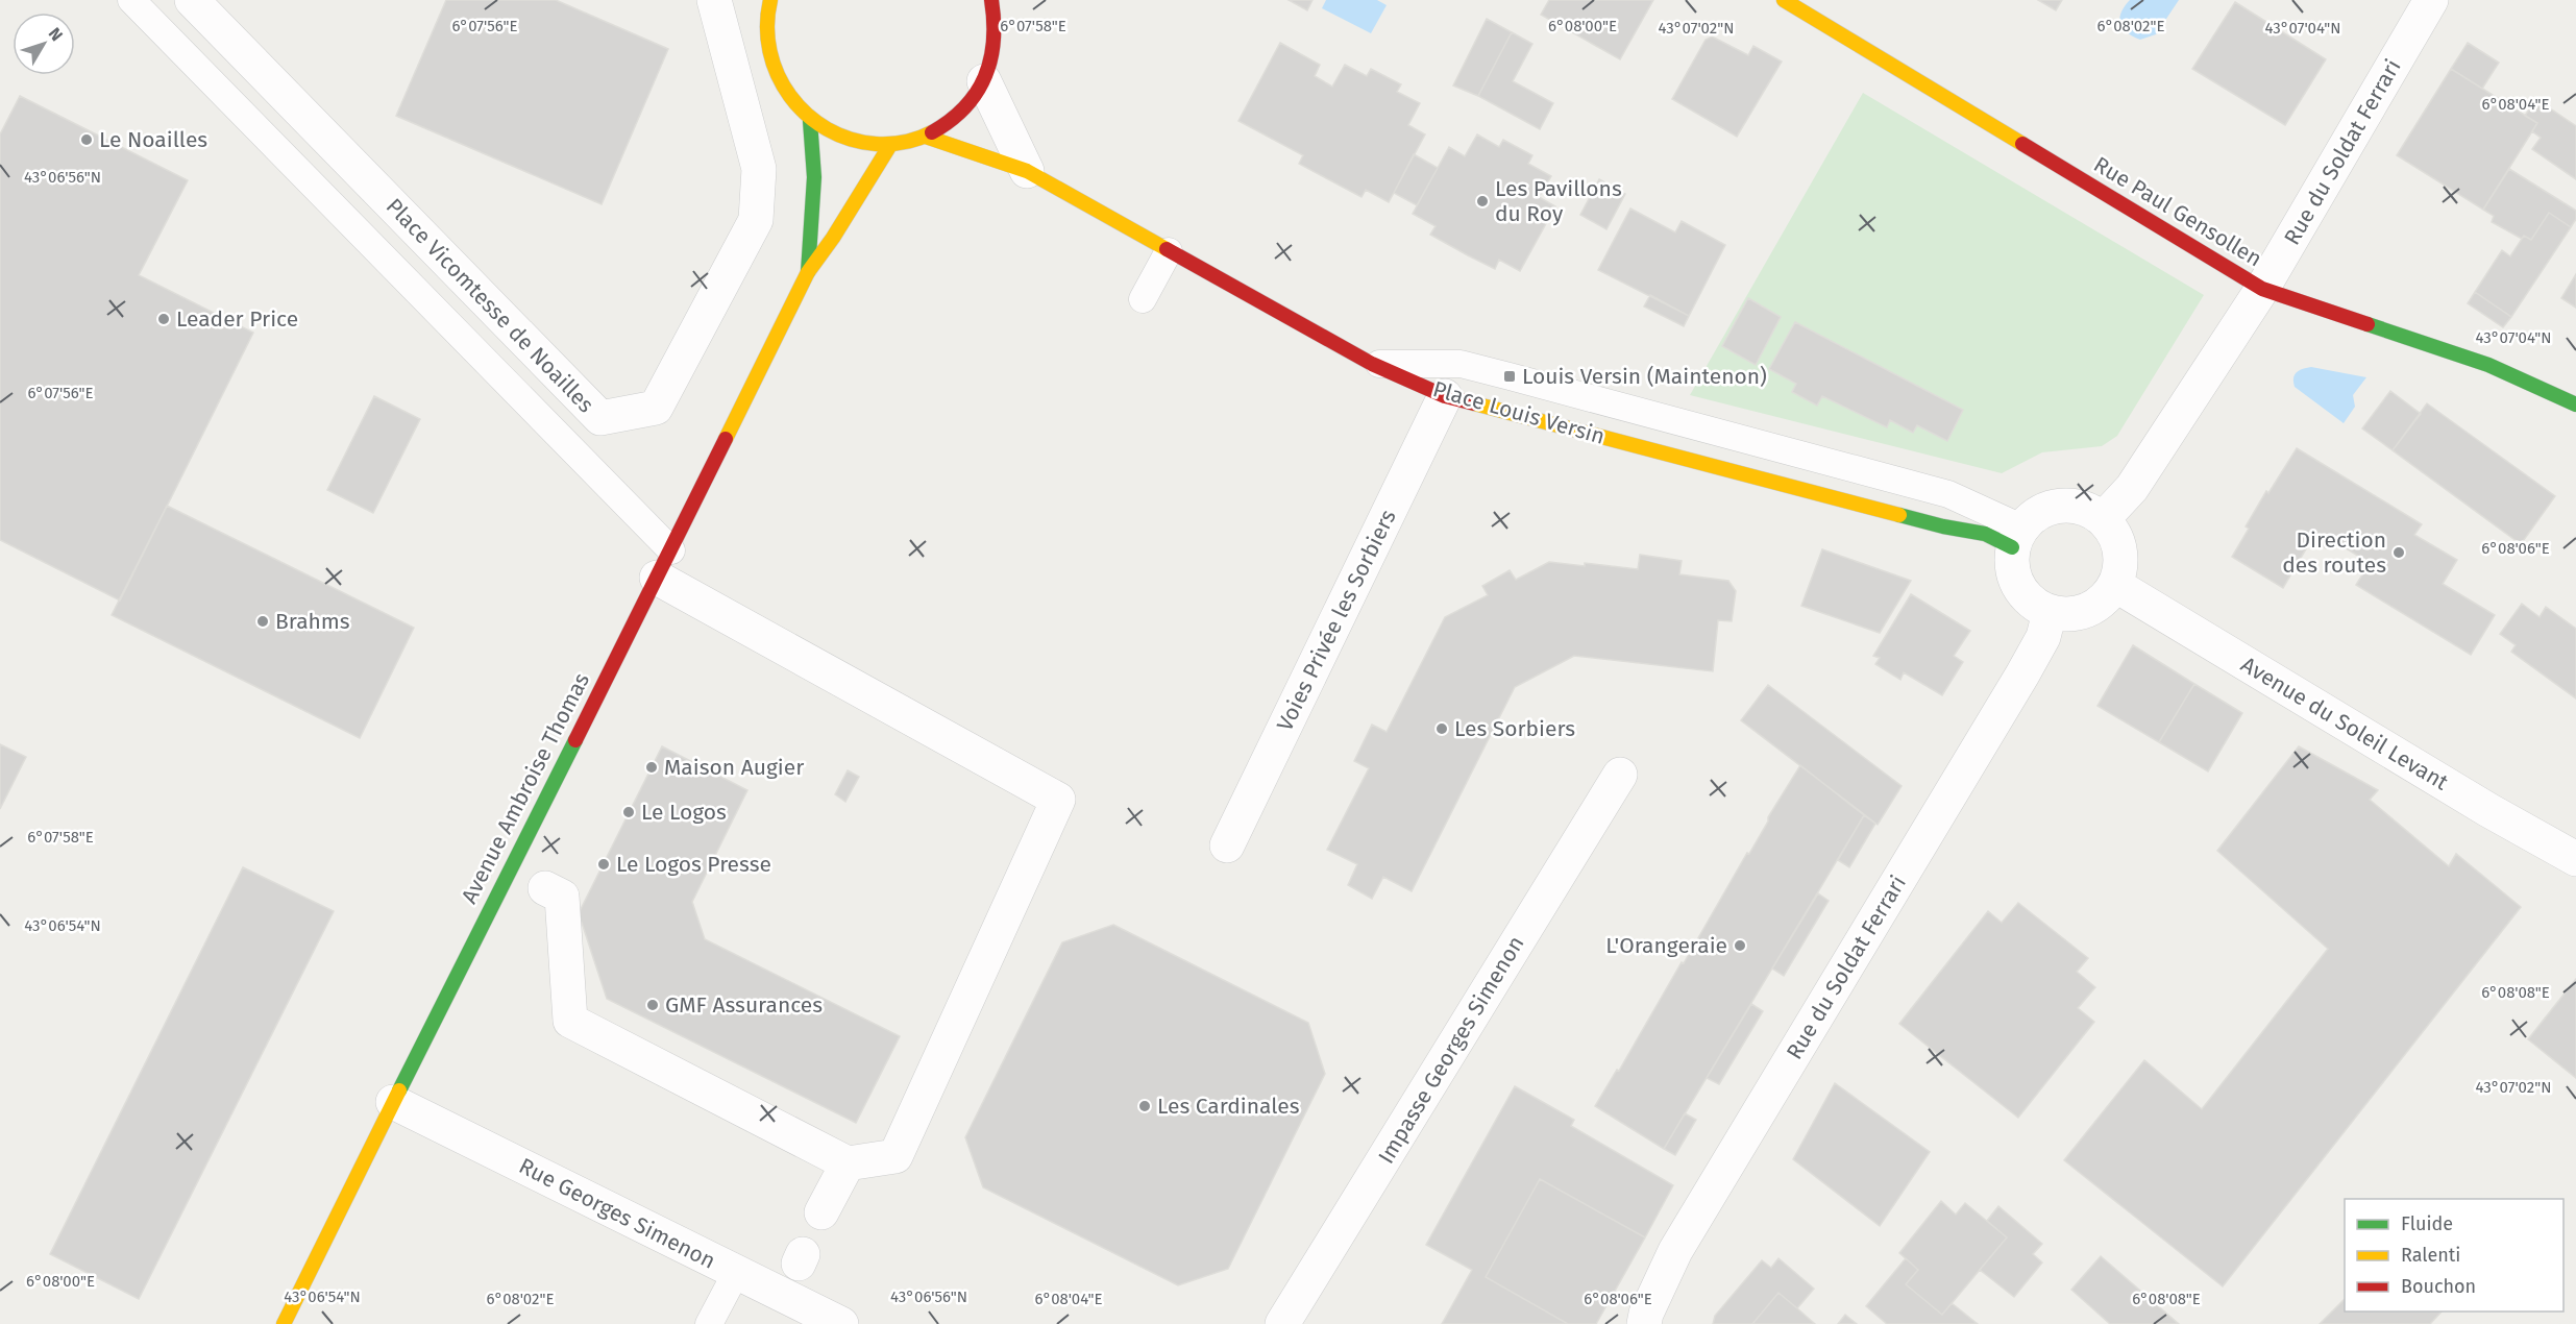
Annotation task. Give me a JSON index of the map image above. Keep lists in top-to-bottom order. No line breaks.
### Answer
{"streets":{"street":["Rue du Soldat Ferrari","Rue Paul Gensollen","Place Vicomtesse de Noailles","Place Louis Versin","Voies Privée les Sorbiers","Avenue du Soleil Levant","Avenue Ambroise Thomas","Impasse Georges Simenon","Rue Georges Simenon"]},"crossings":[["Rue du Soldat Ferrari","Rue Paul Gensollen"],["Rue du Soldat Ferrari","Place Louis Versin"],["Rue du Soldat Ferrari","Avenue du Soleil Levant"],["Place Vicomtesse de Noailles","Avenue Ambroise Thomas"],["Place Louis Versin","Voies Privée les Sorbiers"],["Place Louis Versin","Avenue du Soleil Levant"],["Avenue Ambroise Thomas","Rue Georges Simenon"]],"places":{"other":["Le Noailles","Les Pavillons du Roy","Leader Price","Direction des routes","Brahms","Les Sorbiers","Maison Augier","Le Logos","Le Logos Presse","L'Orangeraie","GMF Assurances","Les Cardinales"],"transit":["Louis Versin (Maintenon)"]},"legend":["Fluide","Ralenti","Bouchon"],"north":"top right","coordinates":["6°08'02\"E","6°07'56\"E","6°07'58\"E","6°08'00\"E","43°07'02\"N","43°07'04\"N","6°08'04\"E","43°06'56\"N","6°08'06\"E","43°06'54\"N","6°08'08\"E"]}
